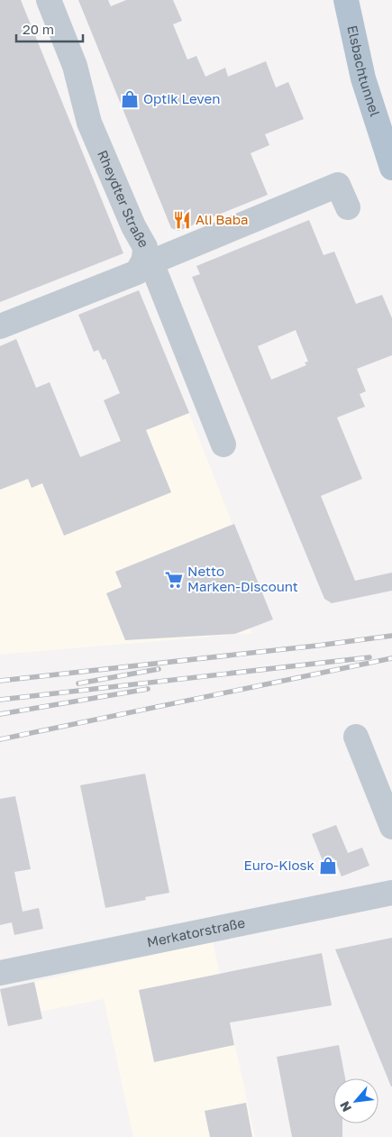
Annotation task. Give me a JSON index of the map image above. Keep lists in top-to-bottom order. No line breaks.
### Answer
{"streets":{"main road":["Elsbachtunnel"],"street":["Rheydter Straße","Merkatorstraße"]},"places":{"shop":["Optik Leven","Euro-Kiosk"],"restaurant":["Ali Baba"],"supermarket":["Netto Marken-Discount"]},"scale_bar":"20 m","north":"bottom left"}
